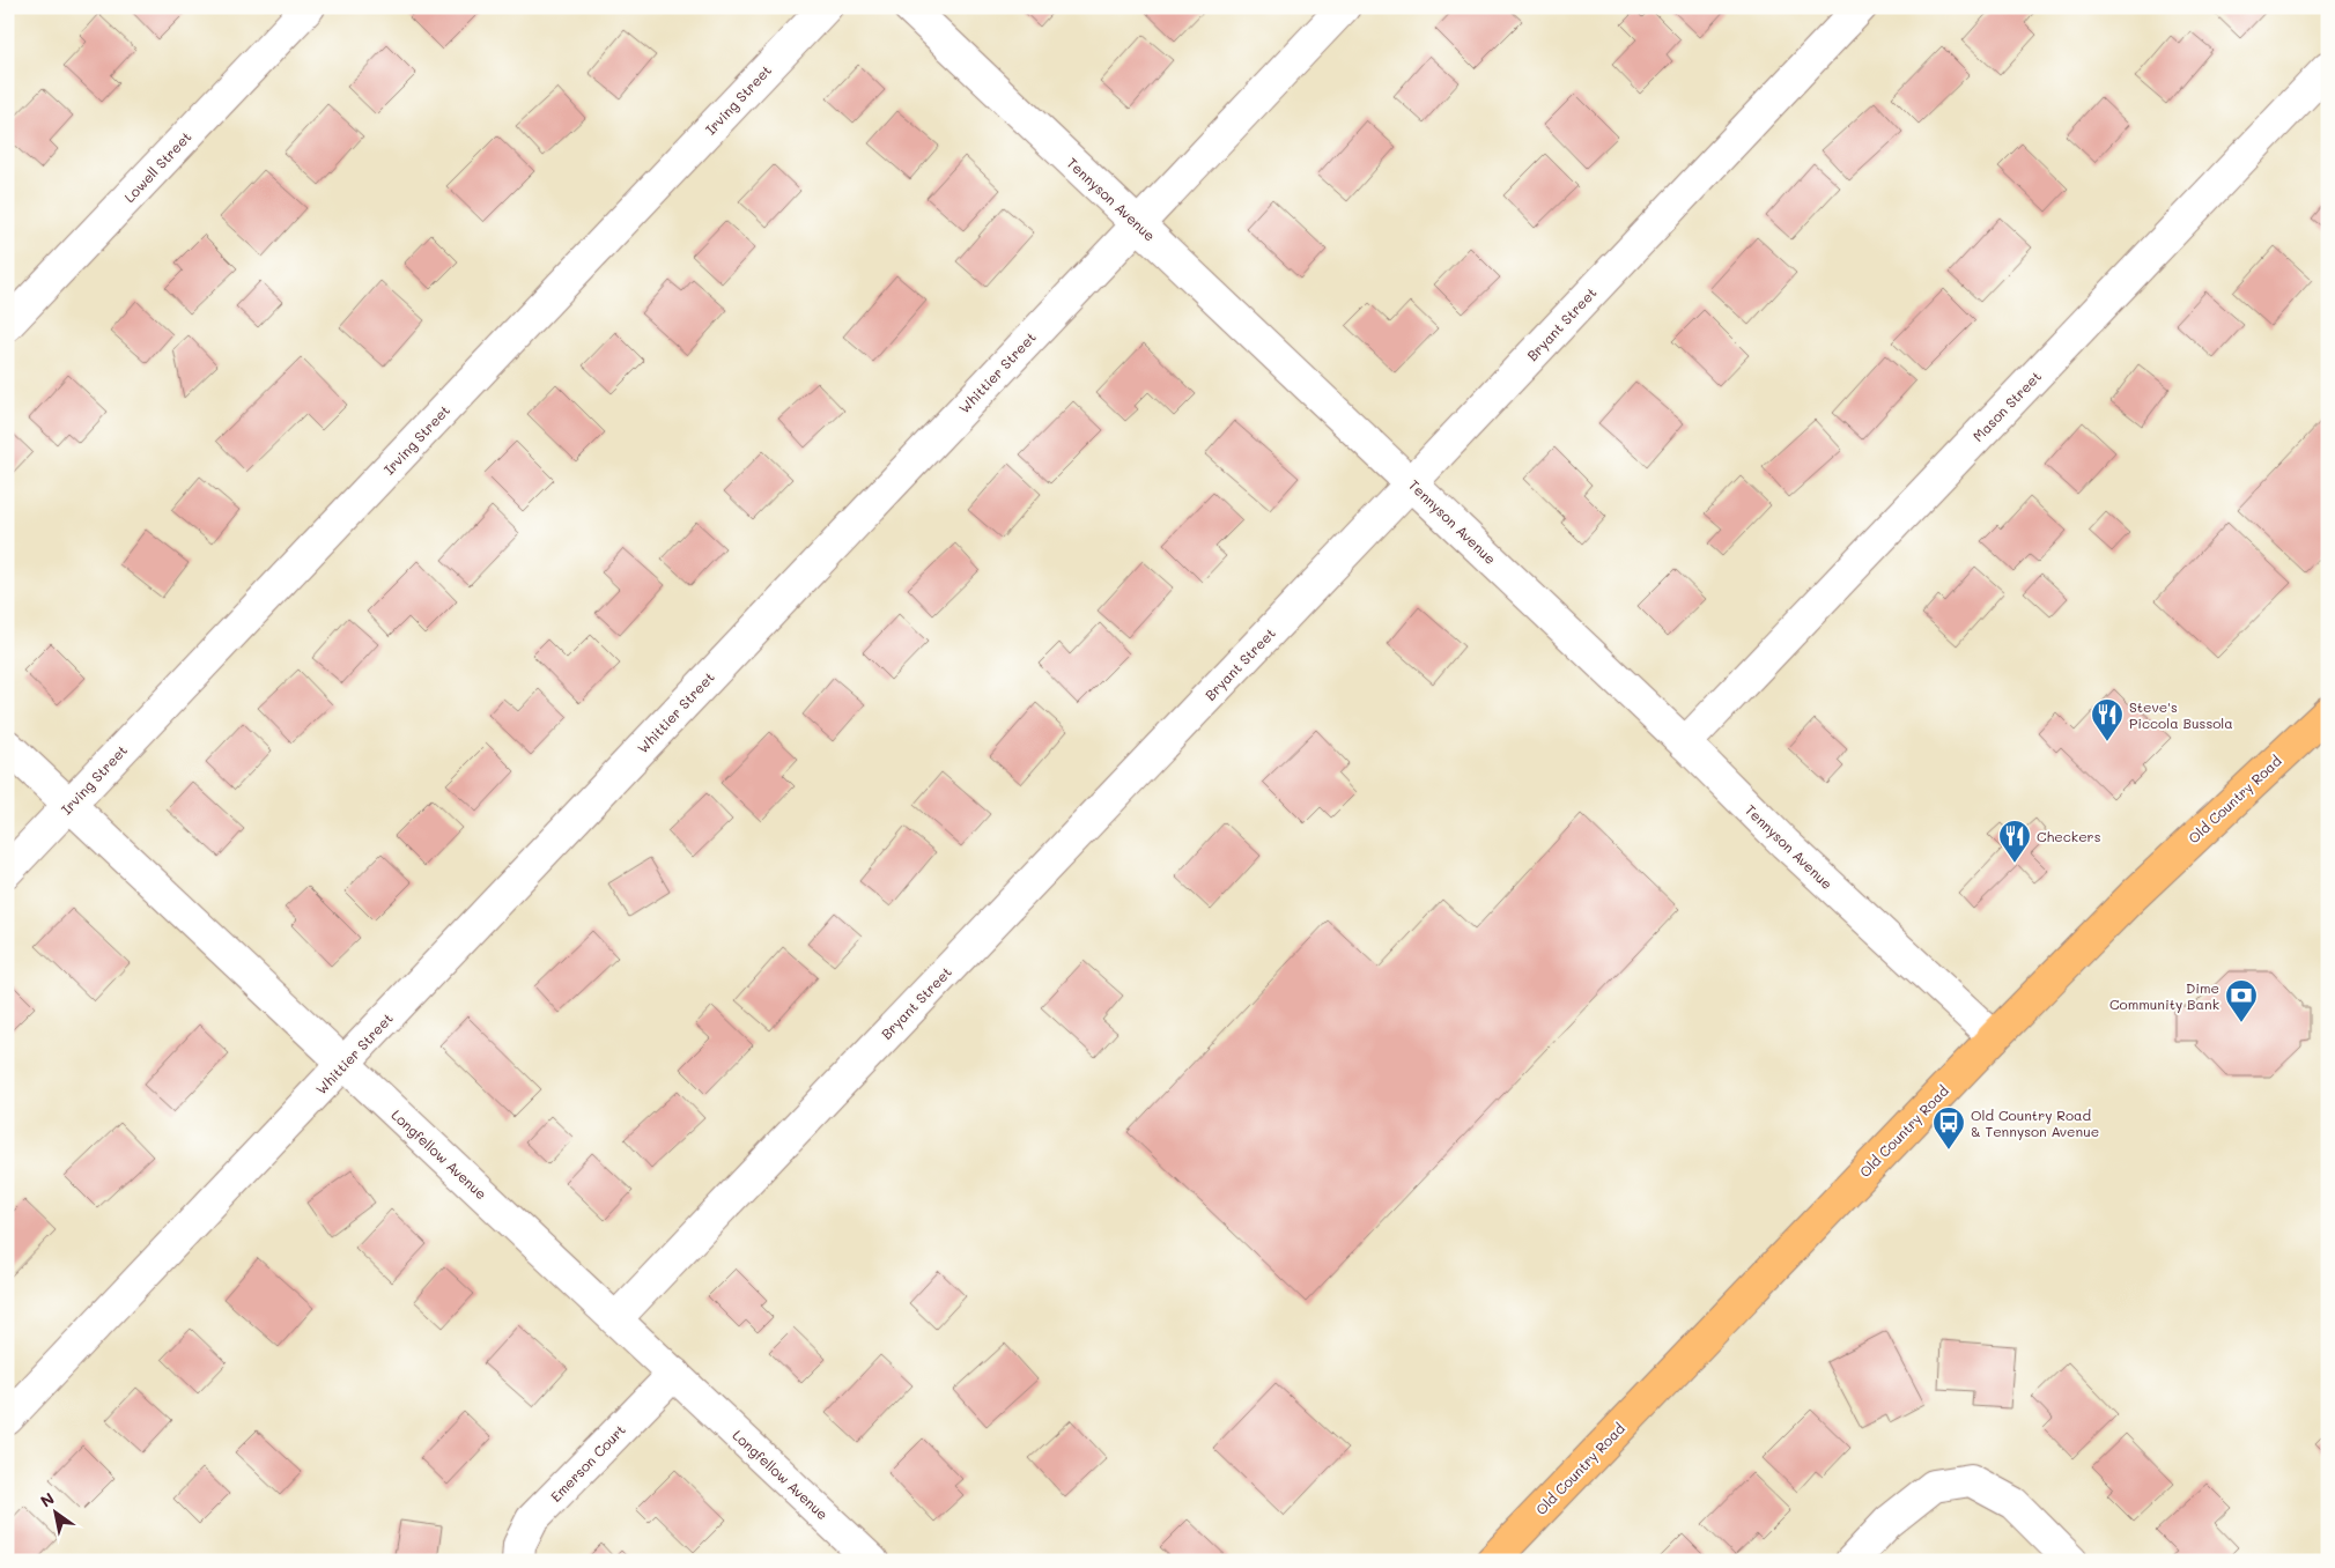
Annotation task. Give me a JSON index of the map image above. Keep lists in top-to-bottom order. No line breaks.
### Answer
{"streets":{"main road":["Old Country Road"],"street":["Irving Street","Lowell Street","Tennyson Avenue","Bryant Street","Whittier Street","Mason Street","Longfellow Avenue","Emerson Court"]},"crossings":[["Irving Street","Longfellow Avenue"],["Tennyson Avenue","Bryant Street"],["Tennyson Avenue","Whittier Street"],["Tennyson Avenue","Mason Street"],["Tennyson Avenue","Old Country Road"],["Bryant Street","Longfellow Avenue"],["Whittier Street","Longfellow Avenue"],["Longfellow Avenue","Emerson Court"]],"places":{"restaurant":["Steve's Piccola Bussola","Checkers"],"bank":["Dime Community Bank"],"bus stop":["Old Country Road & Tennyson Avenue"]},"north":"top left"}
